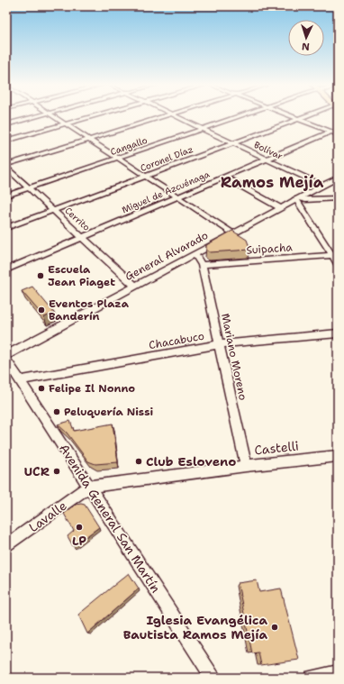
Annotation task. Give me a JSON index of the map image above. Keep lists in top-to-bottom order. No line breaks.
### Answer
{"streets":{"street":["Cangallo","Bolívar","Coronel Díaz","Miguel de Azcuénaga","Cerrito","Suipacha","General Alvarado","Chacabuco","Mariano Moreno","Castelli","Lavalle","Avenida General San Martín"]},"crossings":[["Cangallo","Bolívar"],["Cangallo","Cerrito"],["Bolívar","Coronel Díaz"],["Bolívar","Miguel de Azcuénaga"],["Bolívar","General Alvarado"],["Coronel Díaz","Cerrito"],["Miguel de Azcuénaga","Cerrito"],["Cerrito","General Alvarado"],["Suipacha","Mariano Moreno"],["General Alvarado","Mariano Moreno"],["Chacabuco","Mariano Moreno"],["Chacabuco","Avenida General San Martín"],["Mariano Moreno","Castelli"],["Castelli","Lavalle"],["Castelli","Avenida General San Martín"],["Lavalle","Avenida General San Martín"]],"districts":["Ramos Mejía"],"places":["Escuela Jean Piaget","Eventos Plaza Banderín","Felipe Il Nonno","Peluquería Nissi","Club Esloveno","UCR","LP","Iglesia Evangélica Bautista Ramos Mejía"],"north":"bottom"}
